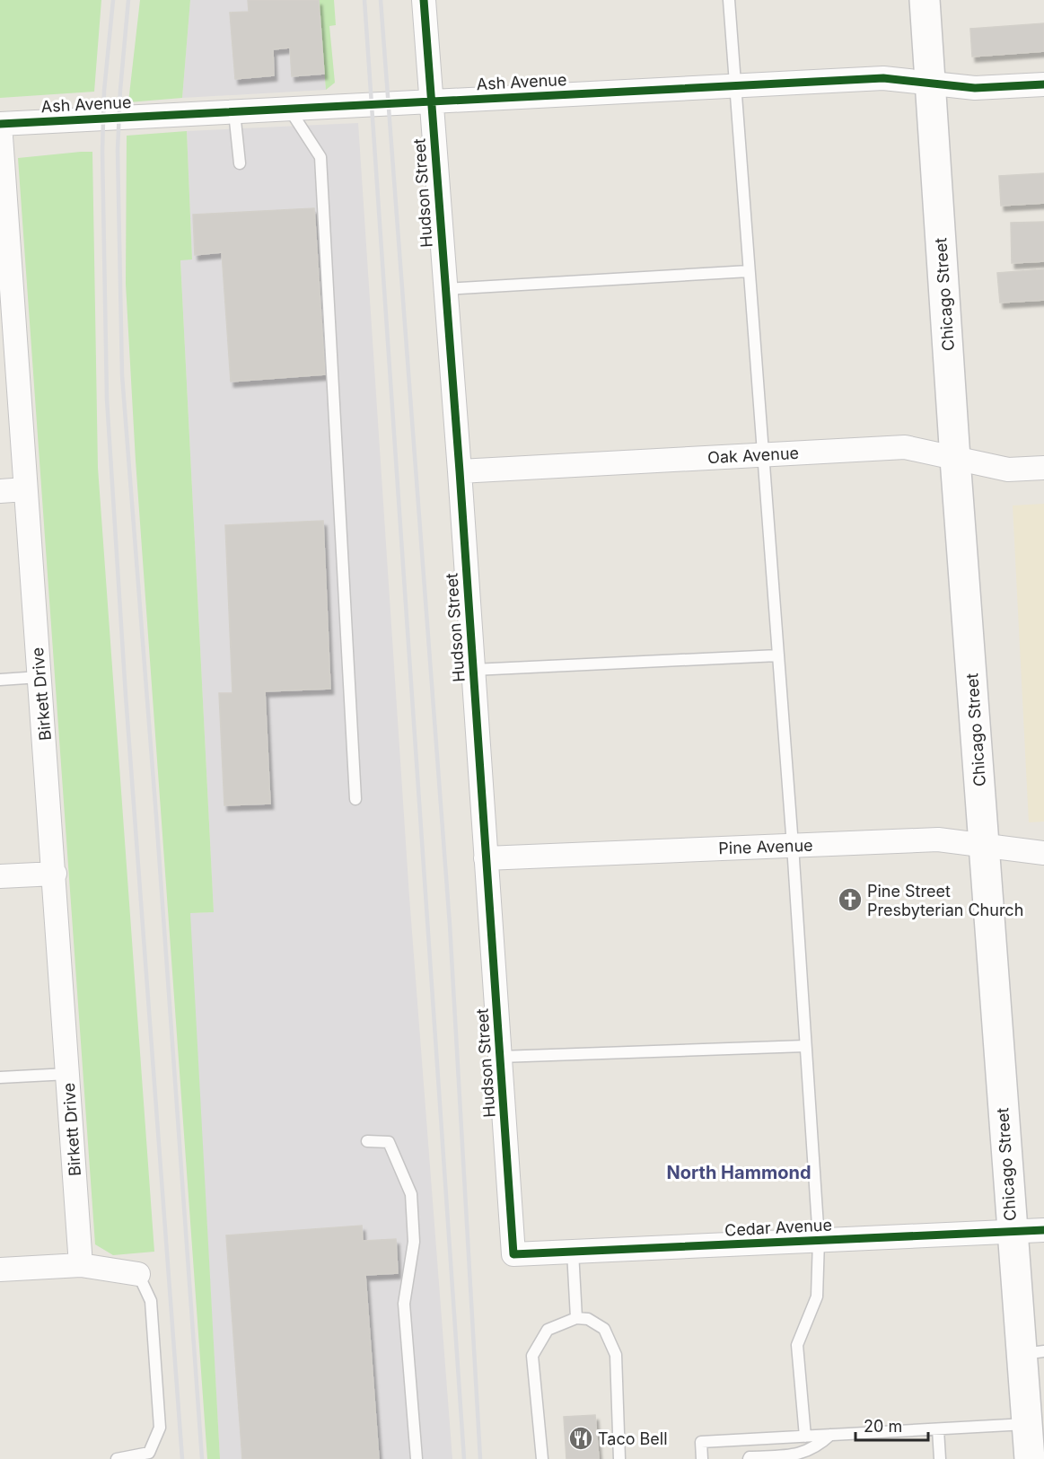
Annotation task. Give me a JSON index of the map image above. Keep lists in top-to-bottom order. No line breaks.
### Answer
{"streets":{"main road":["Chicago Street"],"street":["Ash Avenue","Hudson Street","Oak Avenue","Birkett Drive","Pine Avenue","Cedar Avenue"]},"crossings":[["Ash Avenue","Hudson Street"],["Ash Avenue","Chicago Street"],["Ash Avenue","Birkett Drive"],["Hudson Street","Oak Avenue"],["Hudson Street","Pine Avenue"],["Hudson Street","Cedar Avenue"],["Chicago Street","Oak Avenue"],["Chicago Street","Pine Avenue"],["Chicago Street","Cedar Avenue"]],"districts":["North Hammond"],"places":{"church":["Pine Street Presbyterian Church"],"restaurant":["Taco Bell"]},"scale_bar":"20 m"}
